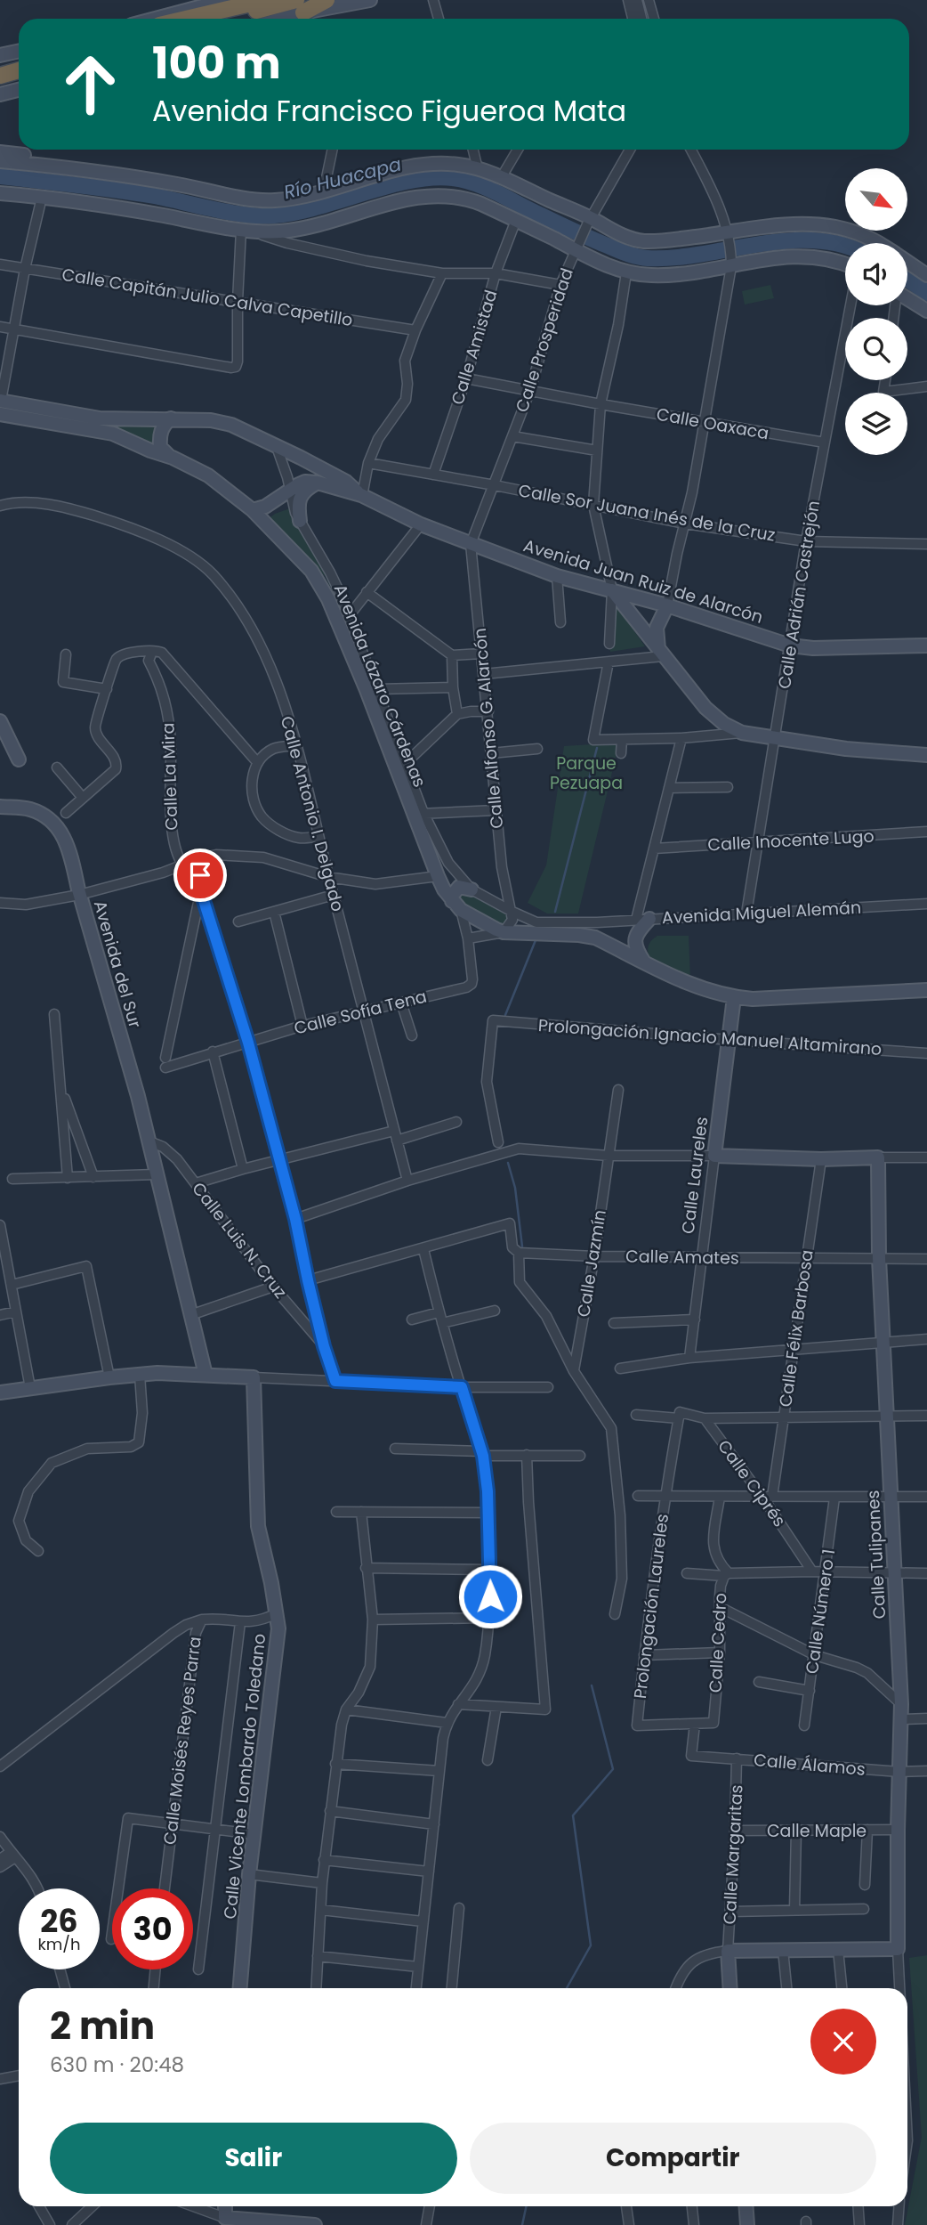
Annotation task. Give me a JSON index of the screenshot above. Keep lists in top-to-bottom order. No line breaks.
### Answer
{"streets":{"main road":["Avenida Juan Ruiz de Alarcón","Avenida Lázaro Cárdenas","Avenida del Sur","Calle Laureles","Calle Tulipanes","Calle Vicente Lombardo Toledano"],"street":["Calle Capitán Julio Calva Capetillo","Calle Prosperidad","Calle Amistad","Calle Oaxaca","Calle Sor Juana Inés de la Cruz","Calle Adrián Castrejón","Calle Alfonso G. Alarcón","Calle La Mira","Calle Antonio I. Delgado","Calle Inocente Lugo","Avenida Miguel Alemán","Calle Sofía Tena","Prolongación Ignacio Manuel Altamirano","Calle Luis N. Cruz","Calle Amates","Calle Jazmín","Calle Félix Barbosa","Calle Ciprés","Prolongación Laureles","Calle Número 1","Calle Cedro","Calle Moisés Reyes Parra","Calle Álamos","Calle Maple","Calle Margaritas"]},"crossings":[["Calle Prosperidad","Calle Oaxaca"],["Calle Prosperidad","Calle Sor Juana Inés de la Cruz"],["Calle Prosperidad","Avenida Juan Ruiz de Alarcón"],["Calle Prosperidad","Calle Alfonso G. Alarcón"],["Calle Amistad","Calle Oaxaca"],["Calle Amistad","Calle Sor Juana Inés de la Cruz"],["Calle Oaxaca","Calle Adrián Castrejón"],["Calle Sor Juana Inés de la Cruz","Calle Adrián Castrejón"],["Avenida Juan Ruiz de Alarcón","Calle Adrián Castrejón"],["Avenida Juan Ruiz de Alarcón","Calle Alfonso G. Alarcón"],["Calle Adrián Castrejón","Calle Inocente Lugo"],["Calle Adrián Castrejón","Avenida Miguel Alemán"],["Avenida Lázaro Cárdenas","Calle Alfonso G. Alarcón"],["Avenida Lázaro Cárdenas","Avenida Miguel Alemán"],["Calle Antonio I. Delgado","Calle Sofía Tena"],["Avenida del Sur","Calle Luis N. Cruz"],["Prolongación Ignacio Manuel Altamirano","Calle Laureles"],["Calle Laureles","Calle Amates"],["Calle Amates","Calle Jazmín"],["Calle Amates","Calle Félix Barbosa"],["Calle Amates","Calle Tulipanes"],["Calle Félix Barbosa","Calle Ciprés"],["Calle Tulipanes","Calle Álamos"],["Calle Tulipanes","Calle Maple"],["Prolongación Laureles","Calle Cedro"],["Prolongación Laureles","Calle Álamos"],["Calle Moisés Reyes Parra","Calle Vicente Lombardo Toledano"],["Calle Álamos","Calle Margaritas"],["Calle Maple","Calle Margaritas"]],"water":["Río Huacapa"],"parks":["Parque Pezuapa"],"north":"bottom right","page":{"turn":["100 m","Avenida Francisco Figueroa Mata"],"speed":"26 km/h","limit":"30","heading":["2 min","630 m · 20:48"],"buttons":["Salir","Compartir"]}}
